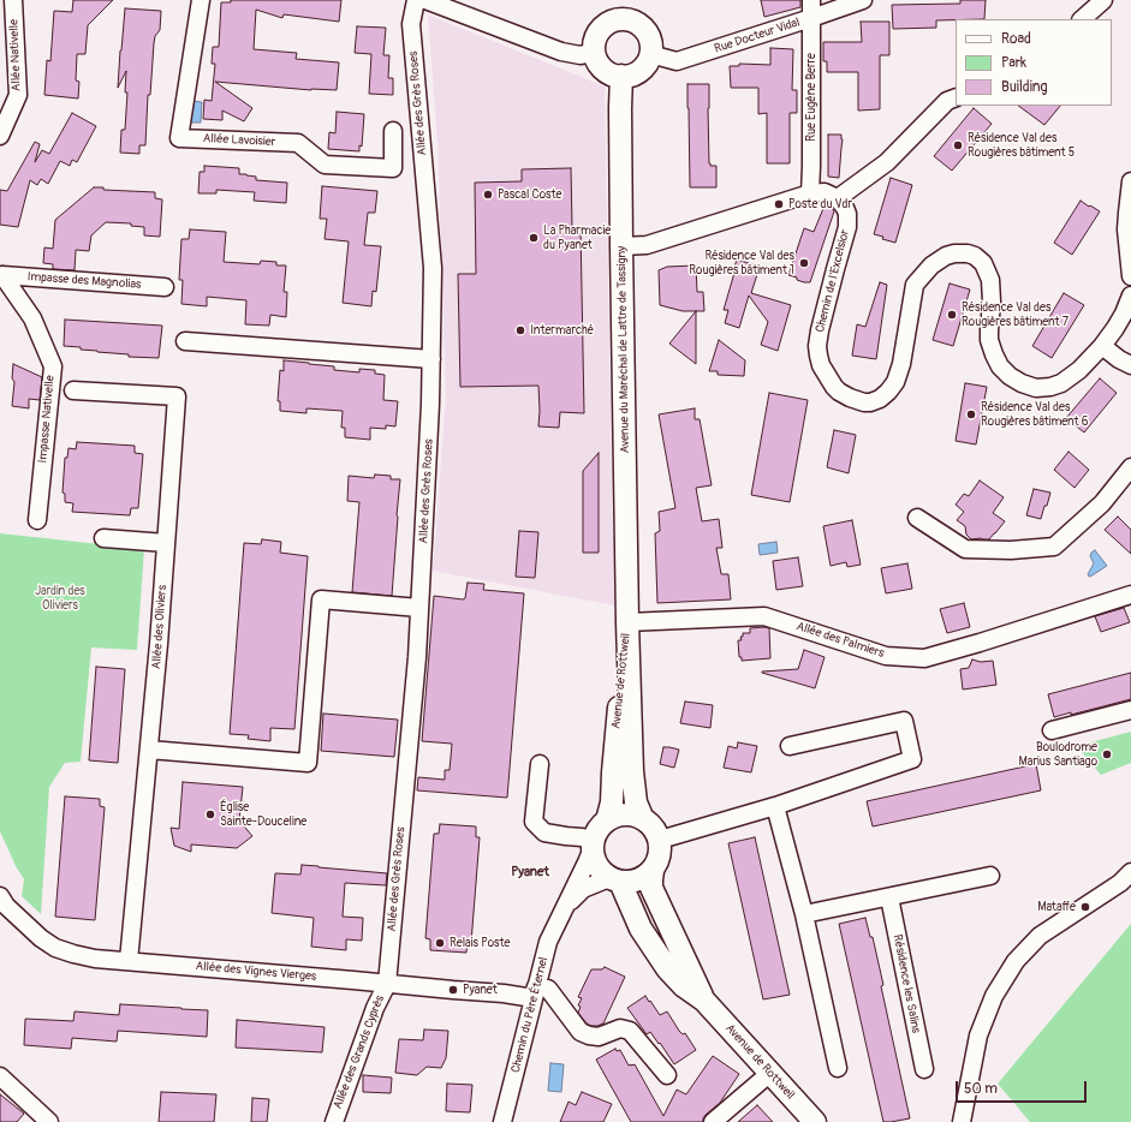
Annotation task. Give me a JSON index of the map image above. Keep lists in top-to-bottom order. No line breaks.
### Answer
{"streets":{"main road":["Avenue du Maréchal de Lattre de Tassigny","Avenue de Rottweil"],"street":["Rue Docteur Vidal","Allée Nativelle","Rue Eugène Berre","Allée des Grès Roses","Allée Lavoisier","Impasse des Magnolias","Chemin de l'Excelsior","Impasse Nativelle","Allée des Oliviers","Allée des Palmiers","Allée des Vignes Vierges","Résidence les Salins","Chemin du Père Éternel","Allée des Grands Cyprès"]},"crossings":[["Rue Docteur Vidal","Rue Eugène Berre"],["Rue Docteur Vidal","Avenue du Maréchal de Lattre de Tassigny"],["Allée des Grès Roses","Allée des Vignes Vierges"],["Allée des Grès Roses","Allée des Grands Cyprès"],["Impasse des Magnolias","Impasse Nativelle"],["Avenue du Maréchal de Lattre de Tassigny","Allée des Palmiers"],["Avenue du Maréchal de Lattre de Tassigny","Avenue de Rottweil"],["Allée des Oliviers","Allée des Vignes Vierges"],["Allée des Palmiers","Avenue de Rottweil"],["Avenue de Rottweil","Chemin du Père Éternel"],["Allée des Vignes Vierges","Chemin du Père Éternel"],["Allée des Vignes Vierges","Allée des Grands Cyprès"]],"districts":["Pyanet"],"parks":["Jardin des Oliviers"],"places":["Résidence Val des Rougières bâtiment 5","Pascal Coste","Poste du Vdr","La Pharmacie du Pyanet","Résidence Val des Rougières bâtiment 1","Résidence Val des Rougières bâtiment 7","Intermarché","Résidence Val des Rougières bâtiment 6","Boulodrome Marius Santiago","Église Sainte-Douceline","Mataffe","Relais Poste","Pyanet"],"legend":["Road","Park","Building"],"scale_bar":"50 m"}
